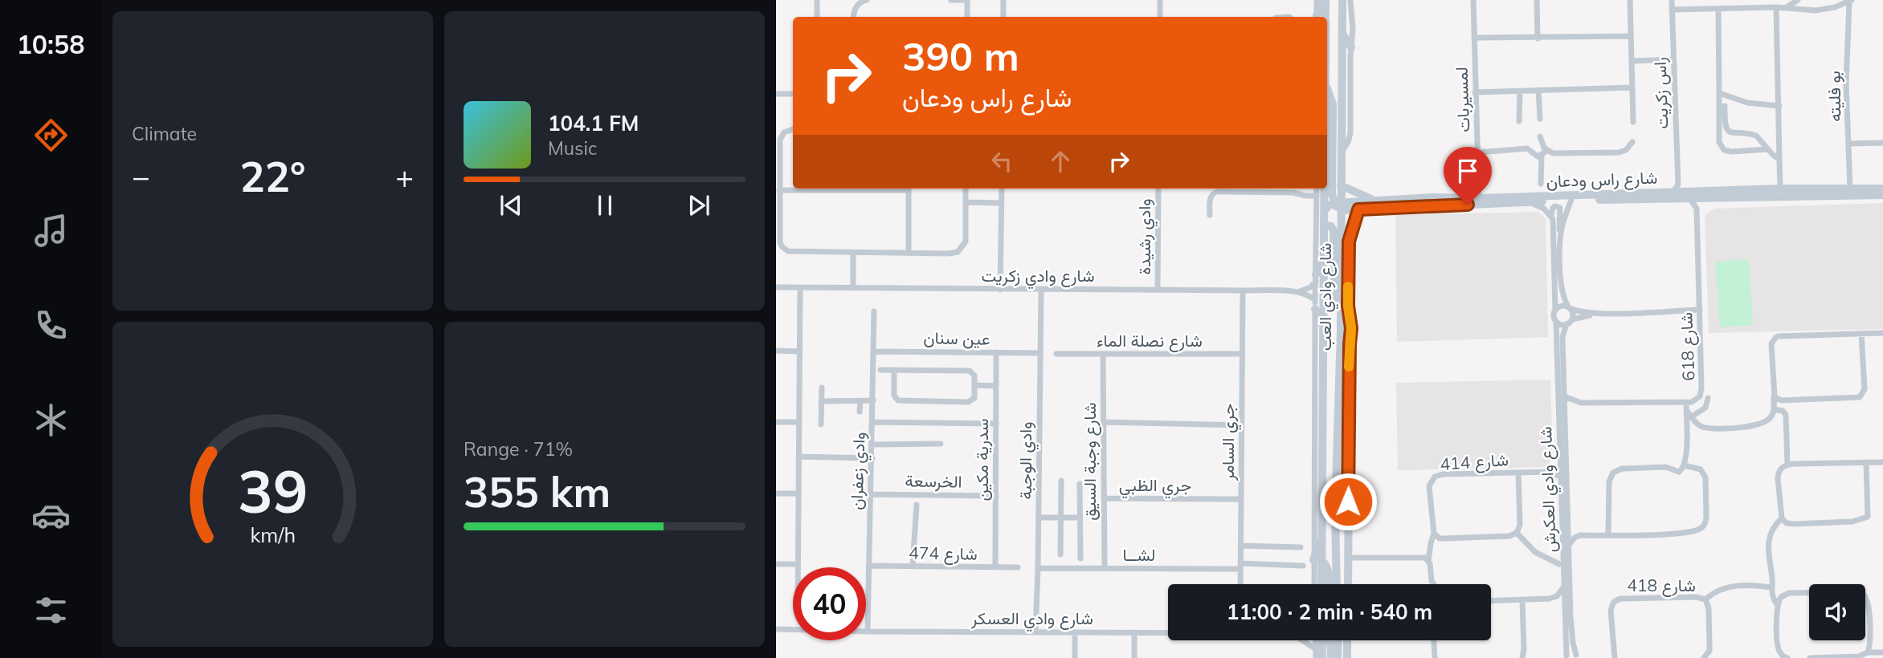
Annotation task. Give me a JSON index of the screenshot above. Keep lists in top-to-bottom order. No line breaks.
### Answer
{"streets":{"street":["راس زكريت","بو فليته","لمسيربات","شارع راس ودعان","وادي رشيدة","شارع وادي زكريت","شارع وادي العب","عين سنان","شارع نصلة الماء","شارع 618","جري السامر","سدرية مكين","وادي الوجبة","شارع وجبة السيق","شارع 414","وادي زعفران","الخرسعة","جري الظبي","شارع وادي العكرش","شارع 474","لشــا","شارع 418","شارع وادي العسكر"]},"crossings":[["بو فليته","شارع راس ودعان"],["لمسيربات","شارع راس ودعان"],["شارع راس ودعان","شارع وادي العب"],["شارع راس ودعان","شارع 618"],["وادي رشيدة","شارع وادي زكريت"],["شارع وادي زكريت","جري السامر"],["شارع وادي زكريت","وادي الوجبة"],["عين سنان","سدرية مكين"],["عين سنان","وادي الوجبة"],["عين سنان","وادي زعفران"],["شارع نصلة الماء","جري السامر"],["شارع نصلة الماء","شارع وجبة السيق"],["شارع 618","شارع وادي العكرش"],["جري السامر","جري الظبي"],["جري السامر","لشــا"],["سدرية مكين","الخرسعة"],["سدرية مكين","شارع 474"],["وادي الوجبة","لشــا"],["وادي الوجبة","شارع وادي العسكر"],["شارع وجبة السيق","جري الظبي"],["شارع وجبة السيق","لشــا"],["شارع 414","شارع وادي العكرش"],["وادي زعفران","الخرسعة"],["وادي زعفران","شارع 474"],["وادي زعفران","شارع وادي العسكر"]],"page":{"tabs":"10:58","tile":["Climate",["Range · 71%","355 km"]],"turn":["390 m","شارع راس ودعان"],"song":["104.1 FM","Music"],"heat":["−","22°","+"],"limit":"40","trip":"11:00 · 2 min · 540 m","gauge":["39","km/h"]}}
